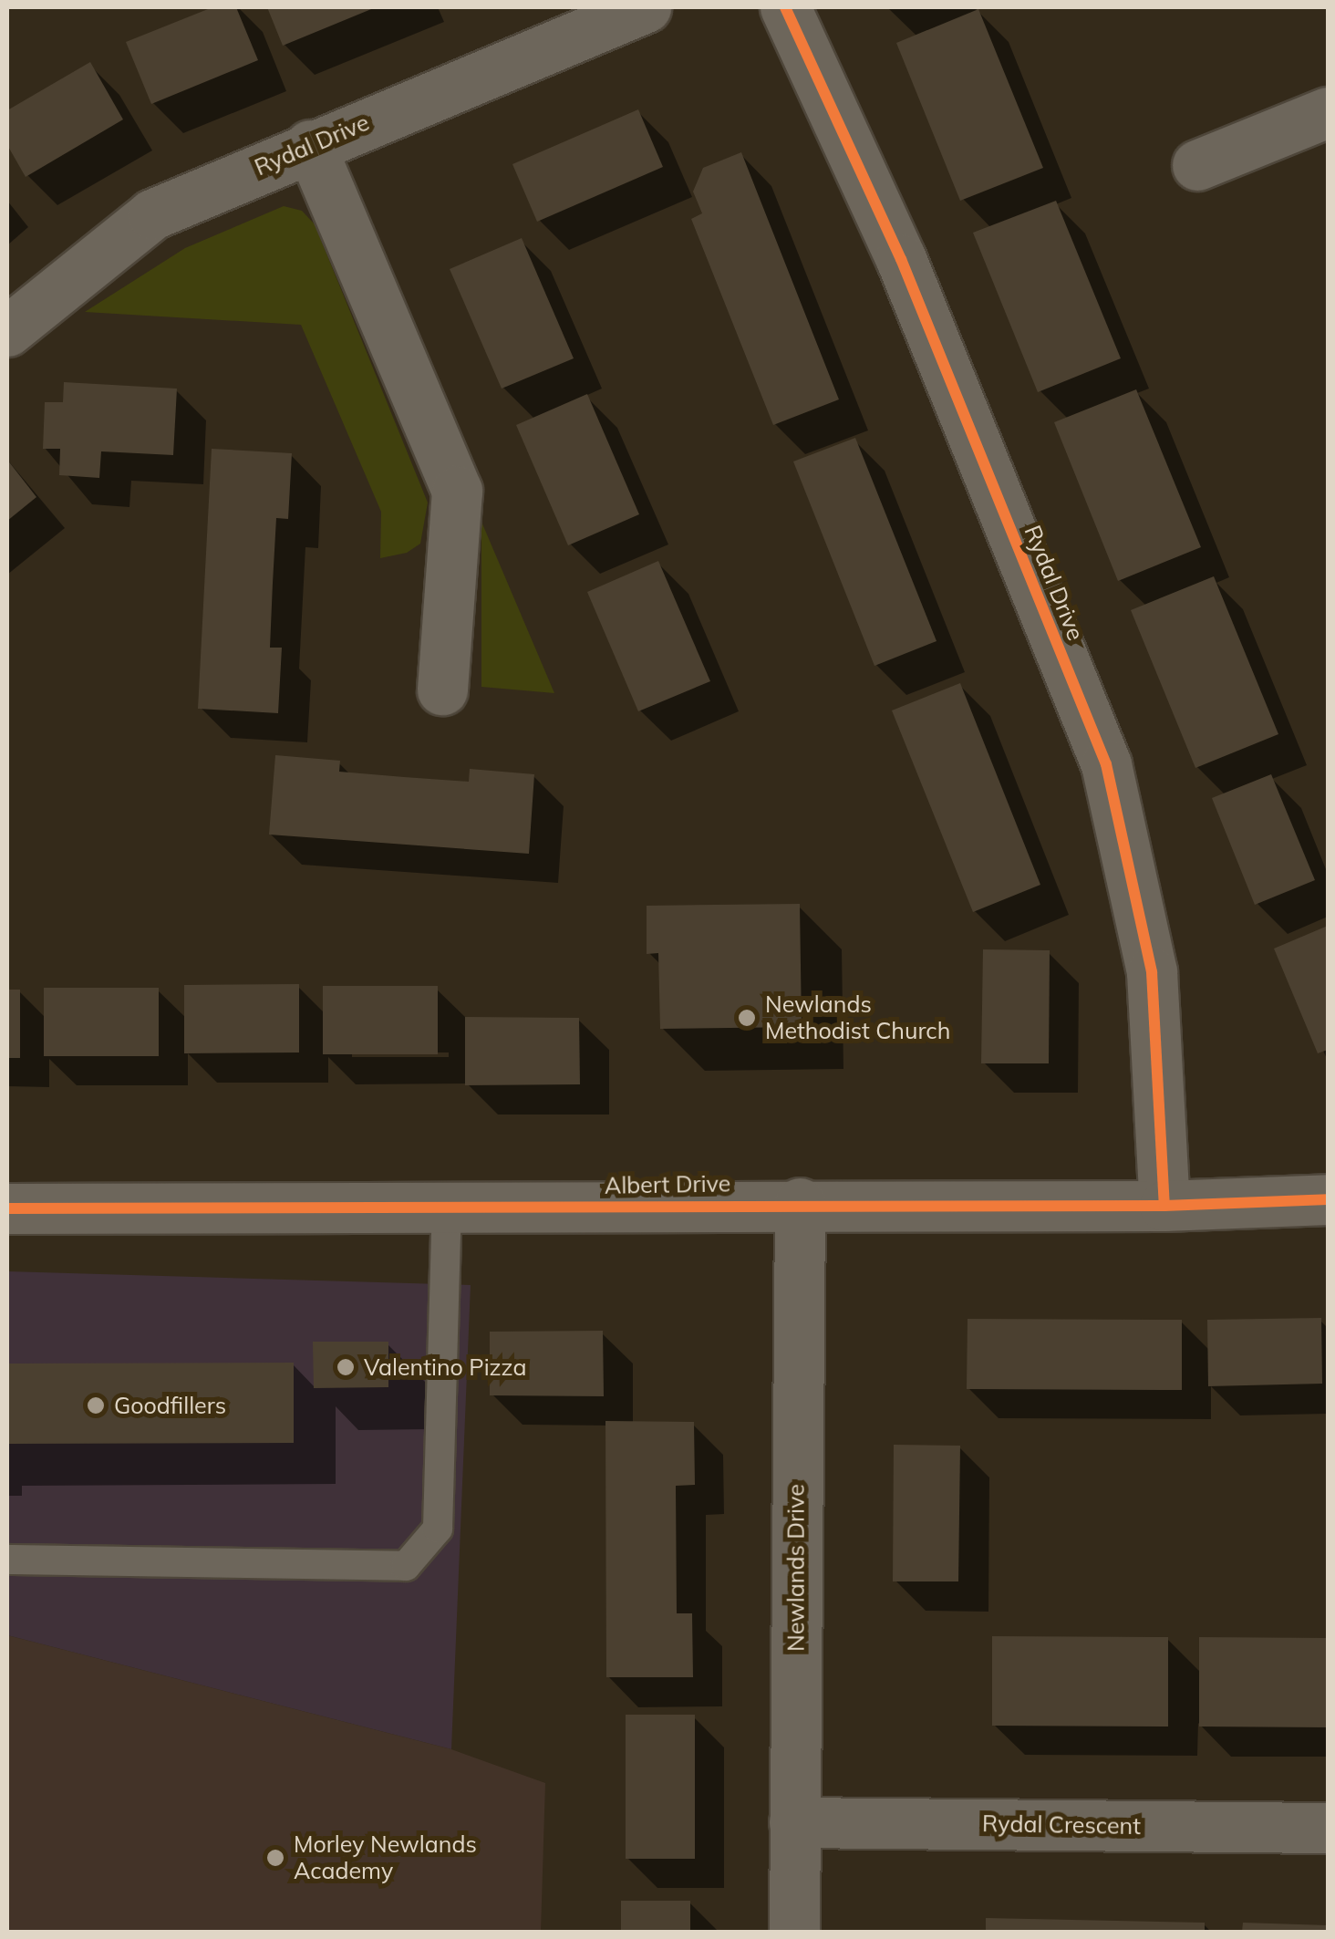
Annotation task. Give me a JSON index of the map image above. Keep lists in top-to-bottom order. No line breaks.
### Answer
{"streets":{"street":["Rydal Drive","Albert Drive","Newlands Drive","Rydal Crescent"]},"crossings":[["Rydal Drive","Albert Drive"],["Albert Drive","Newlands Drive"],["Newlands Drive","Rydal Crescent"]],"places":["Newlands Methodist Church","Valentino Pizza","Goodfillers","Morley Newlands Academy"]}
